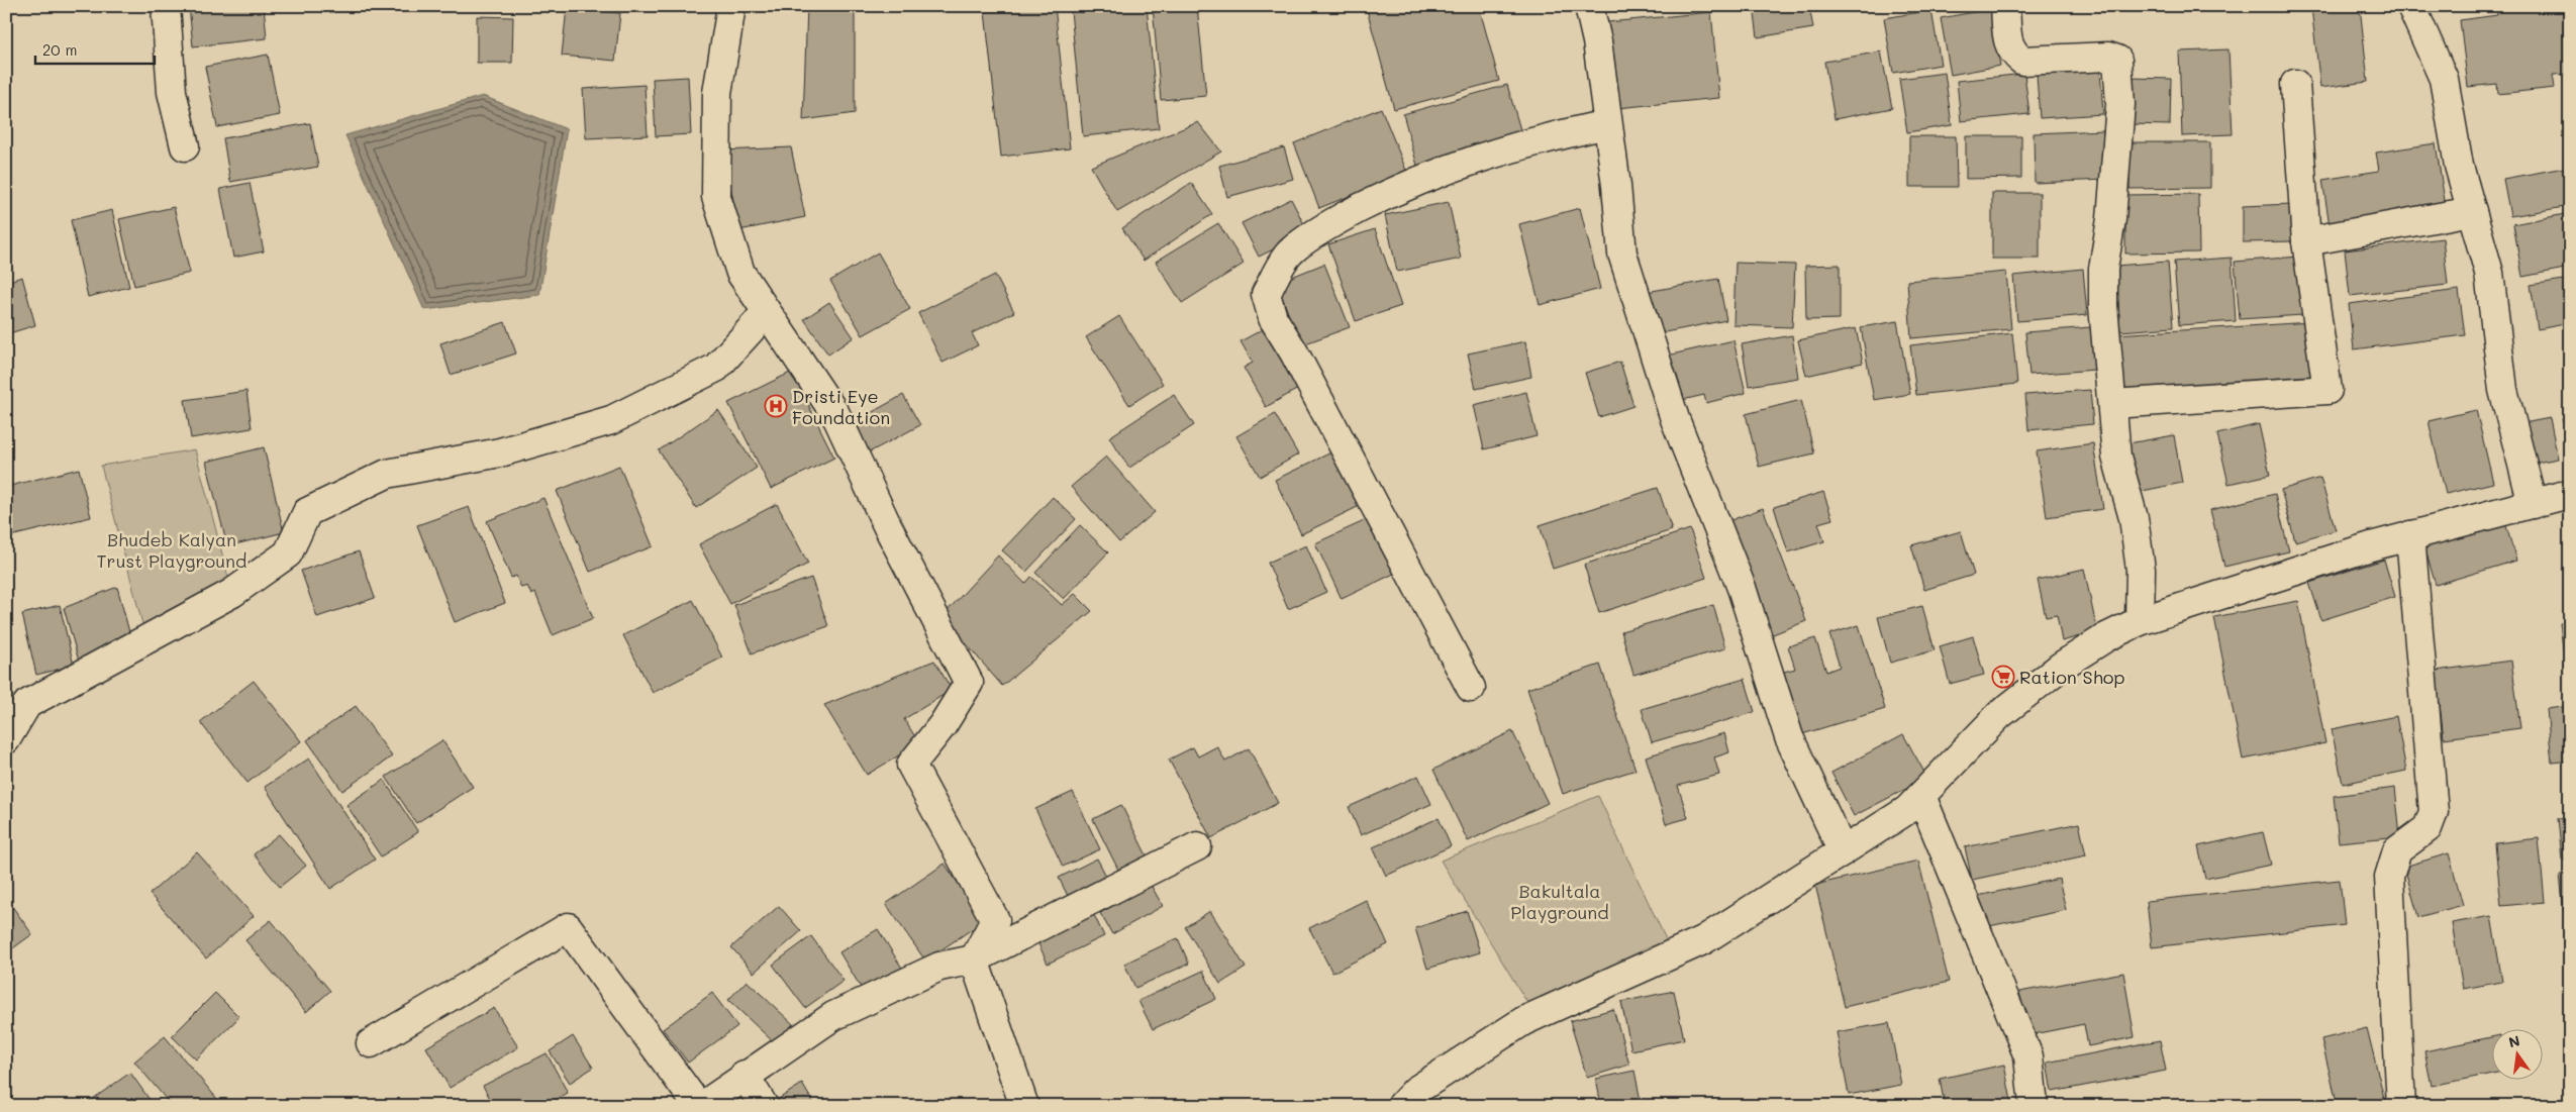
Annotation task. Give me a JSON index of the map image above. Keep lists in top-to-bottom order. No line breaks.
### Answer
{"parks":["Bhudeb Kalyan Trust Playground","Bakultala Playground"],"places":{"hospital":["Dristi Eye Foundation"],"supermarket":["Ration Shop"]},"scale_bar":"20 m","north":"top"}
